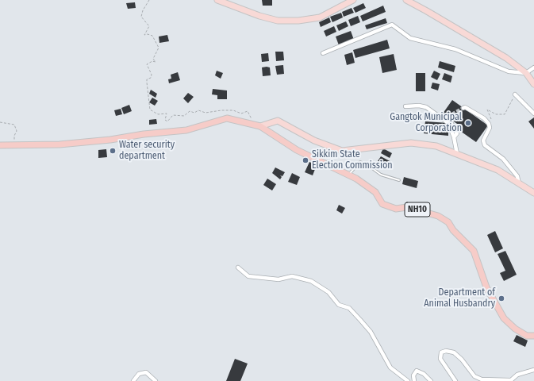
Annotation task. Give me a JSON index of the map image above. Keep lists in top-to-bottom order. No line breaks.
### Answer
{"streets":{"highway":["NH10"]},"places":["Gangtok Municipal Corporation","Water security department","Sikkim State Election Commission","Department of Animal Husbandry"]}
